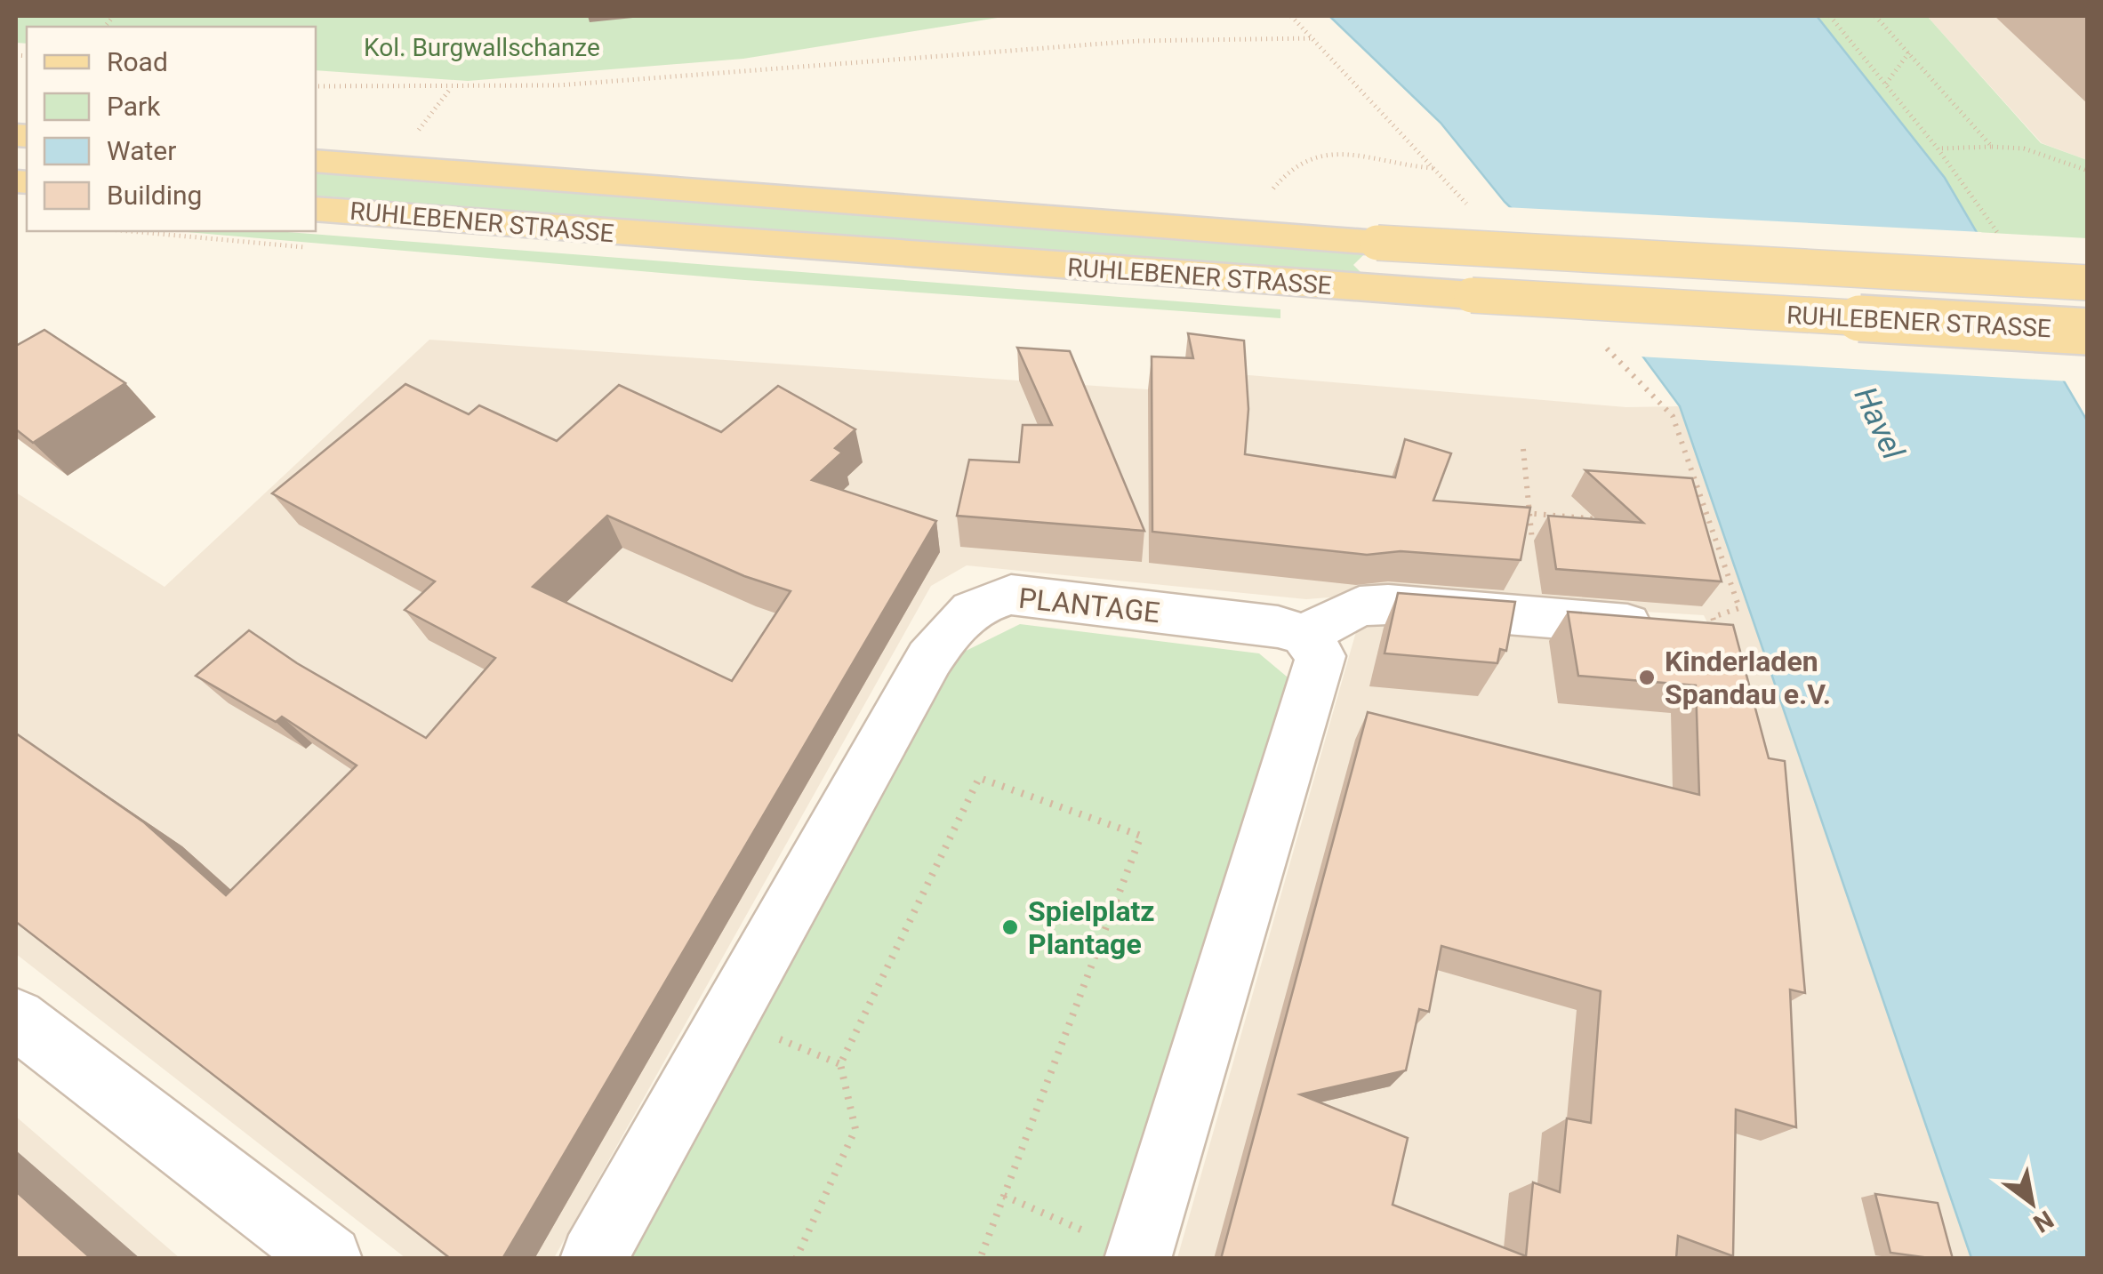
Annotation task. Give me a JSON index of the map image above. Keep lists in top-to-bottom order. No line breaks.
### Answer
{"streets":{"main road":["RUHLEBENER STRASSE"],"street":["PLANTAGE"]},"water":["Havel"],"parks":["Kol. Burgwallschanze"],"places":["Kinderladen Spandau e.V.","Spielplatz Plantage"],"legend":["Road","Park","Water","Building"],"north":"bottom right"}
